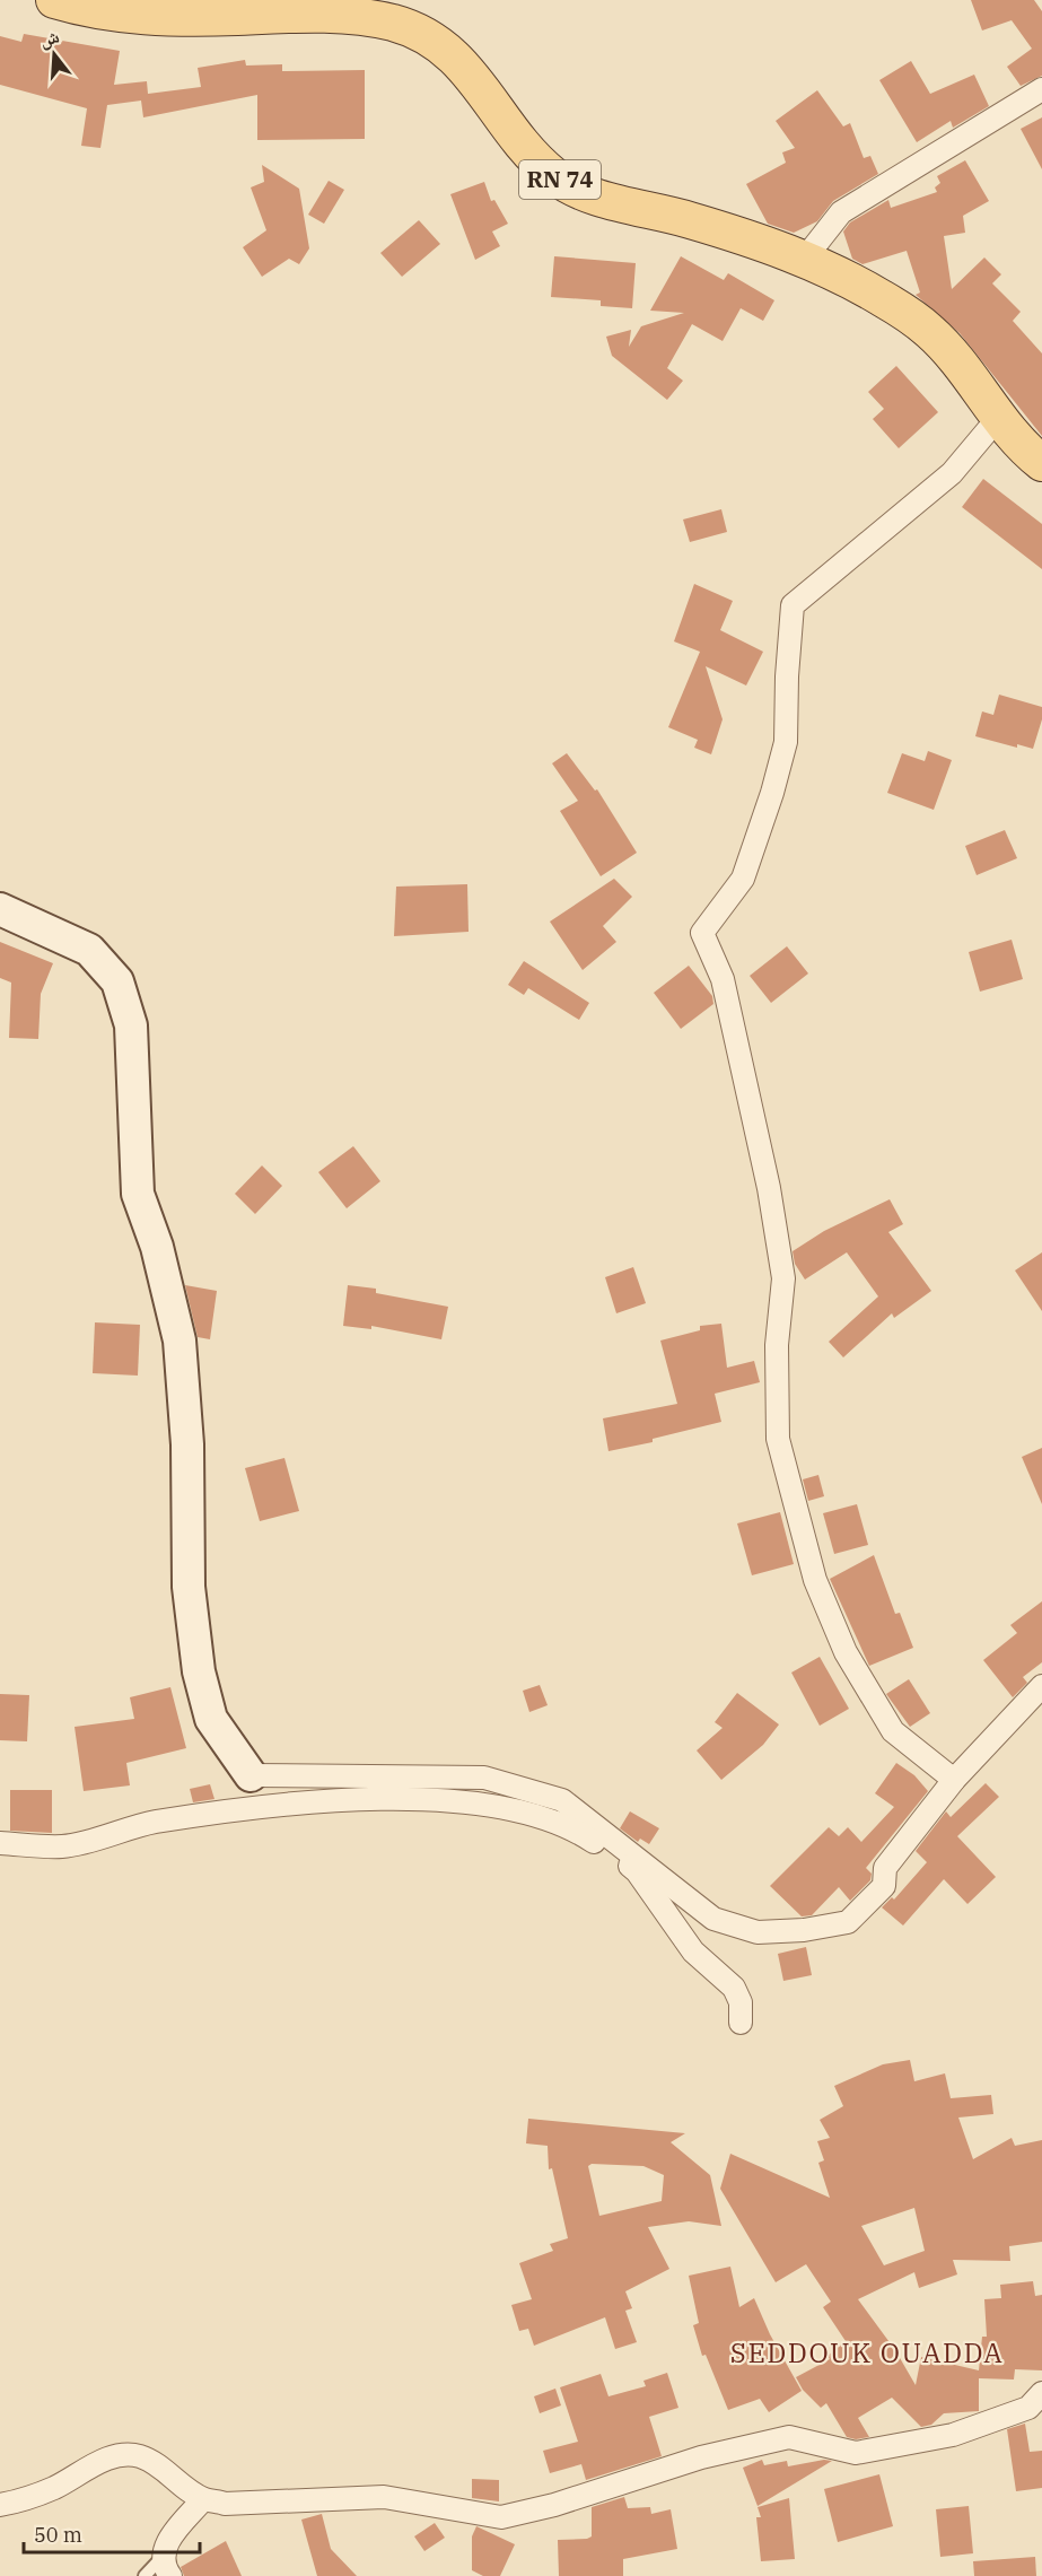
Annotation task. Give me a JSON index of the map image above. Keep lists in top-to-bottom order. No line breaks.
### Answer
{"streets":{"main road":["RN 74"]},"districts":["SEDDOUK OUADDA"],"scale_bar":"50 m","north":"top"}
